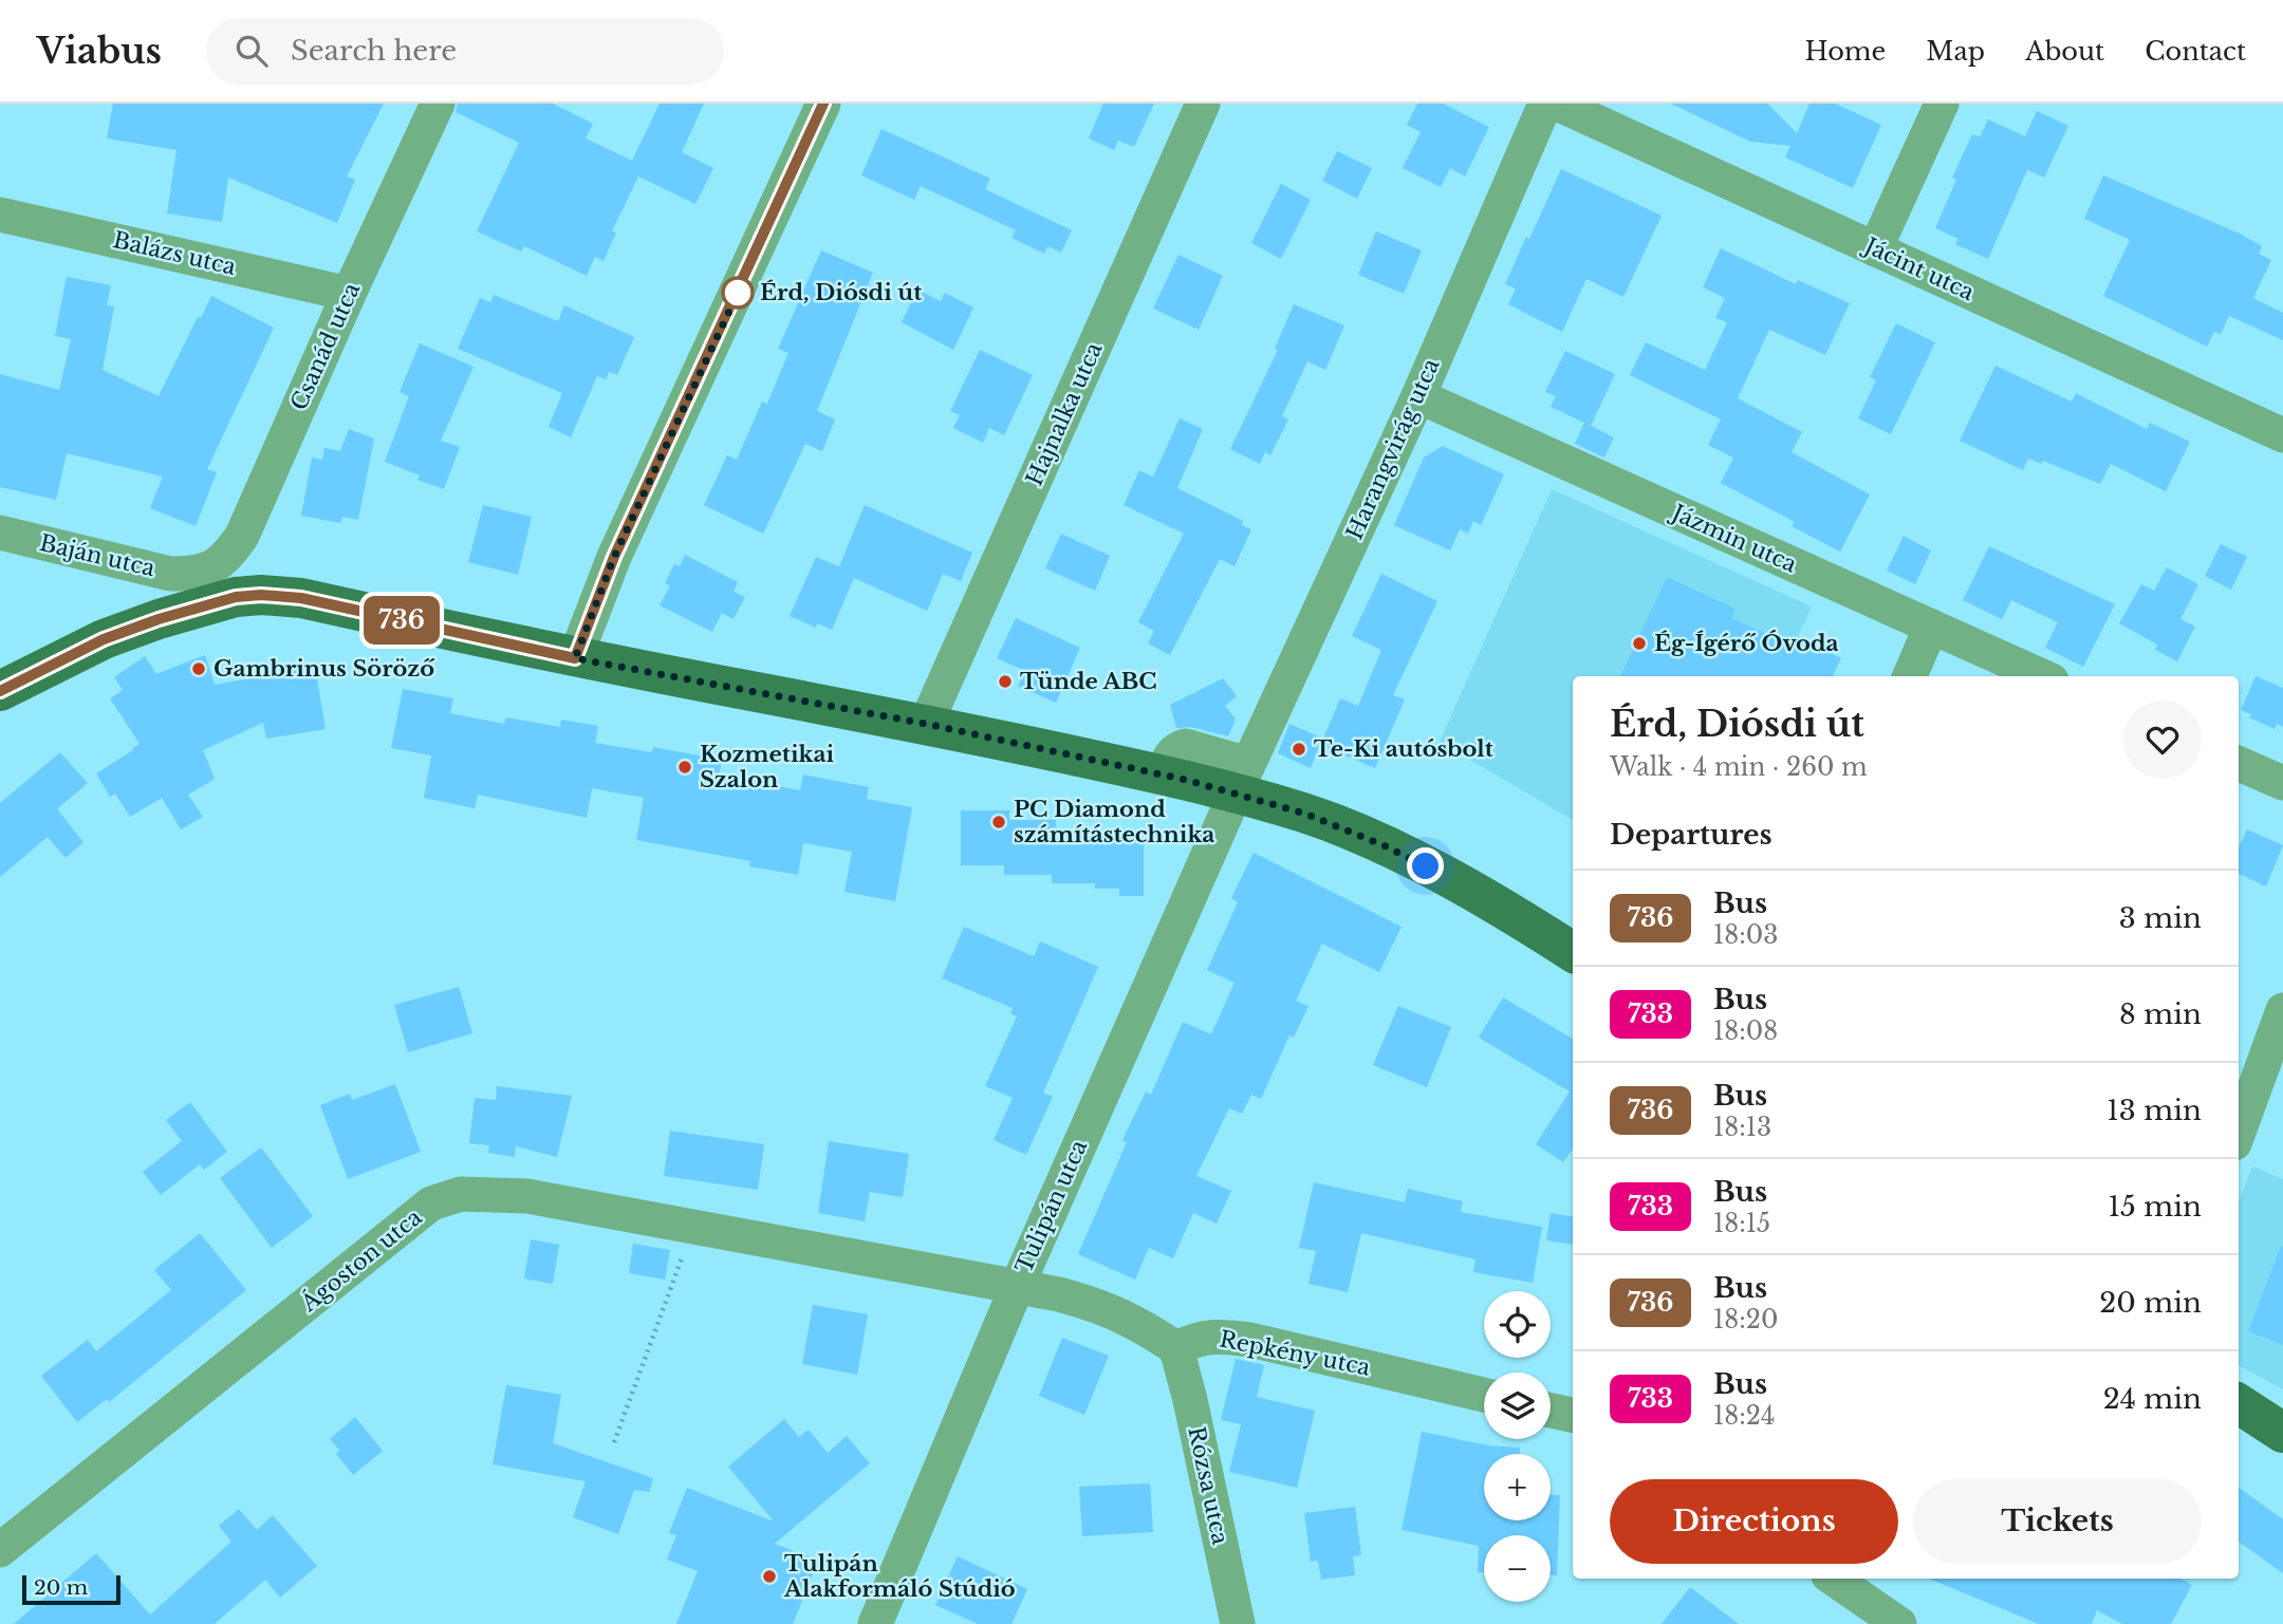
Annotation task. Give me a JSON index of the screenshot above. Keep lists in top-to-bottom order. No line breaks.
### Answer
{"streets":{"street":["Balázs utca","Jácint utca","Csanád utca","Hajnalka utca","Harangvirág utca","Jázmin utca","Baján utca","Tulipán utca","Ágoston utca","Repkény utca","Rózsa utca"]},"crossings":[["Balázs utca","Csanád utca"],["Csanád utca","Baján utca"],["Harangvirág utca","Jázmin utca"],["Harangvirág utca","Tulipán utca"],["Tulipán utca","Ágoston utca"],["Repkény utca","Rózsa utca"]],"places":["Érd, Diósdi út","Ég-Ígérő Óvoda","Gambrinus Söröző","Tünde ABC","Te-Ki autósbolt","Kozmetikai Szalon","PC Diamond számítástechnika","Tulipán Alakformáló Stúdió"],"lines":["bus line 736"],"scale_bar":"20 m","page":{"header":"Viabus","search":"Search here","nav":["Home","Map","About","Contact"],"on_map":"736","heading":[["Érd, Diósdi út","Walk · 4 min · 260 m"],"Departures"],"list":[{"mark":"736","name":"Bus","note":"18:03","value":"3 min"},{"mark":"733","name":"Bus","note":"18:08","value":"8 min"},{"mark":"736","name":"Bus","note":"18:13","value":"13 min"},{"mark":"733","name":"Bus","note":"18:15","value":"15 min"},{"mark":"736","name":"Bus","note":"18:20","value":"20 min"},{"mark":"733","name":"Bus","note":"18:24","value":"24 min"}],"map_buttons":["+","−"],"buttons":["Directions","Tickets"],"scale":"20 m"}}
